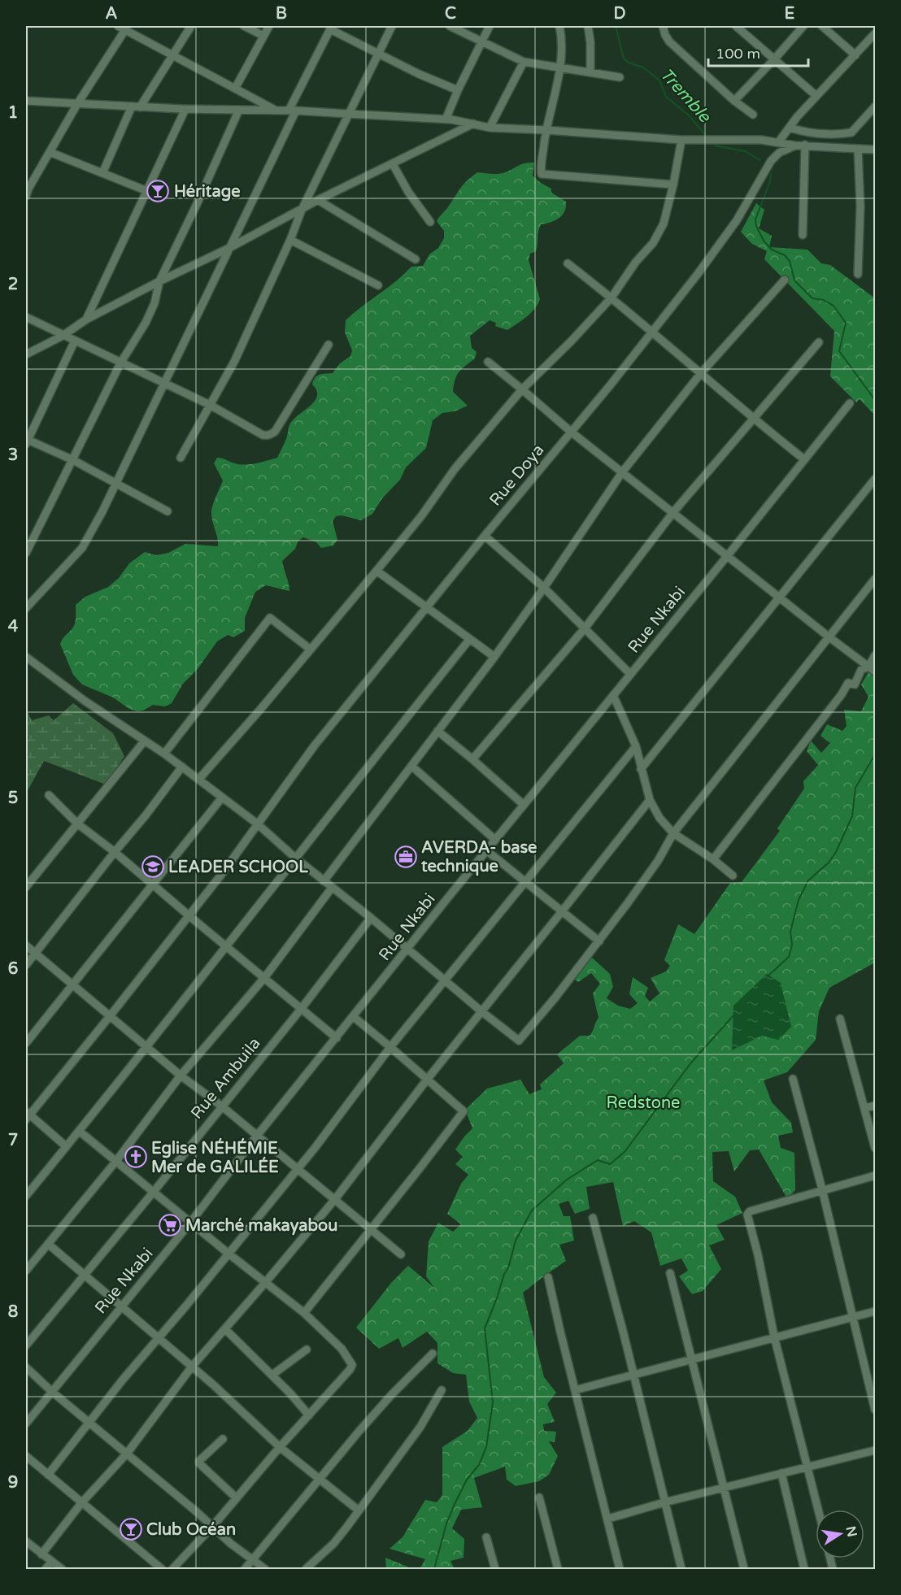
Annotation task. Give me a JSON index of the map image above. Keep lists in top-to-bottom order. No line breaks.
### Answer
{"streets":{"street":["Rue Doya","Rue Nkabi","Rue Ambuila"]},"water":["Tremble"],"parks":["Redstone"],"places":{"bar":["Héritage","Club Océan"],"office":["AVERDA- base technique"],"school or university":["LEADER SCHOOL"],"church":["Eglise NÉHÉMIE Mer de GALILÉE"],"supermarket":["Marché makayabou"]},"scale_bar":"100 m","north":"right","grid":{"columns":["A","B","C","D","E"],"rows":["1","2","3","4","5","6","7","8","9"]}}
